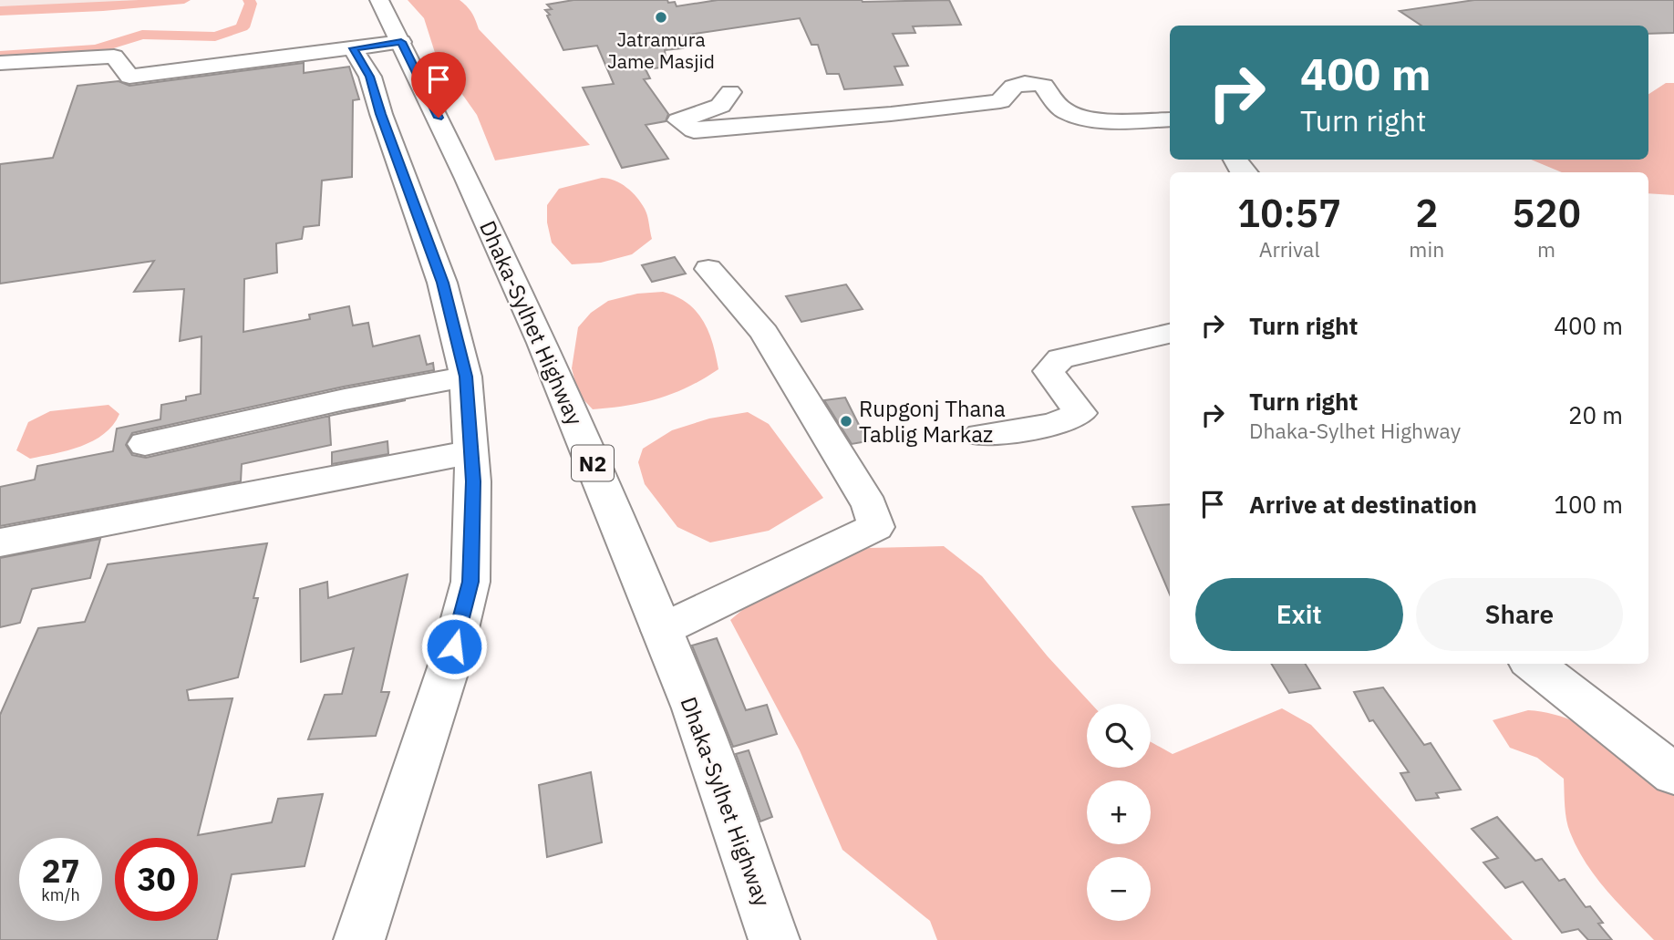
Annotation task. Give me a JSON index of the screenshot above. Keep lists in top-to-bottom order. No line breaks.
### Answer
{"streets":{"main road":["Dhaka-Sylhet Highway","N2"]},"places":["Jatramura Jame Masjid","Rupgonj Thana Tablig Markaz"],"page":{"turn":["400 m","Turn right"],"eta":["10:57","Arrival","2","min","520","m"],"list":[{"name":"Turn right","value":"400 m"},{"name":"Turn right","note":"Dhaka-Sylhet Highway","value":"20 m"},{"name":"Arrive at destination","value":"100 m"}],"buttons":["Exit","Share"],"map_buttons":["+","−"],"speed":"27 km/h","limit":"30"}}
